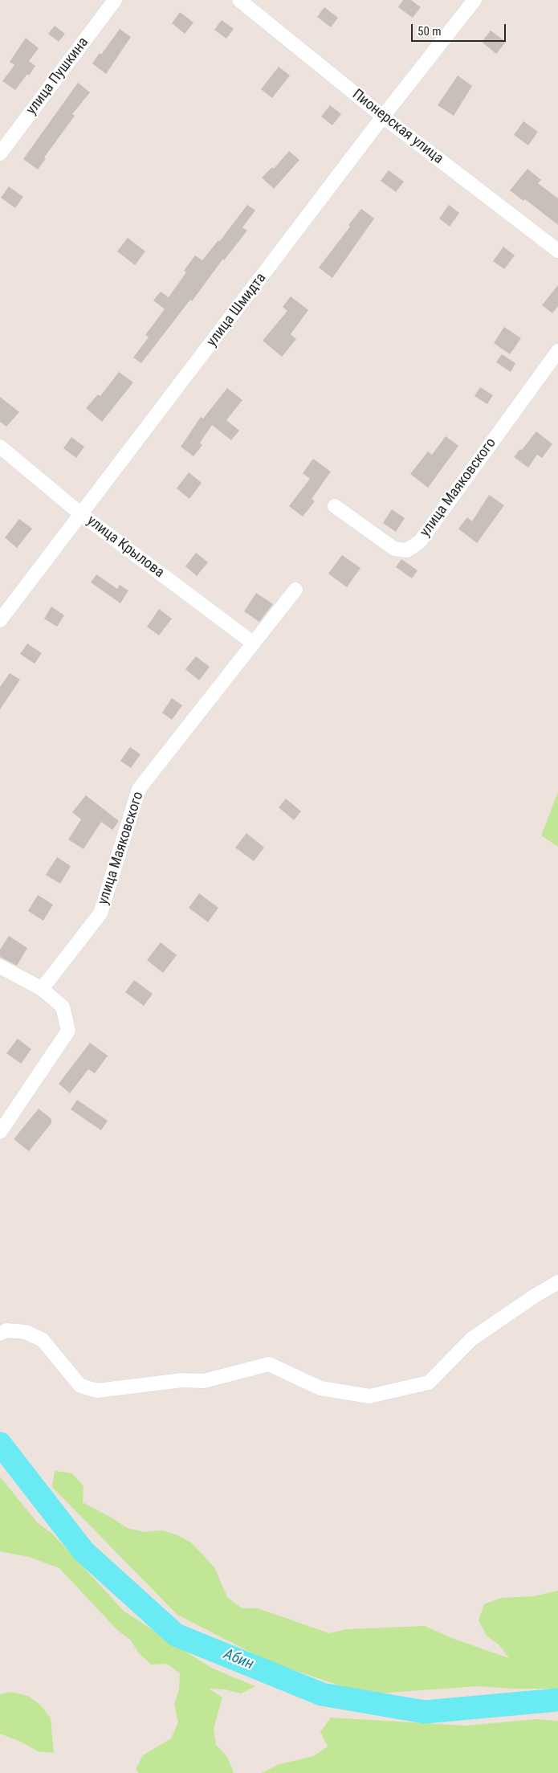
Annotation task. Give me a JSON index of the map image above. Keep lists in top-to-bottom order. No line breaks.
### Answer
{"streets":{"street":["улица Пушкина","Пионерская улица","улица Шмидта","улица Маяковского","улица Крылова"]},"crossings":[["Пионерская улица","улица Шмидта"],["улица Шмидта","улица Крылова"],["улица Маяковского","улица Крылова"]],"water":["Абин"],"scale_bar":"50 m"}
